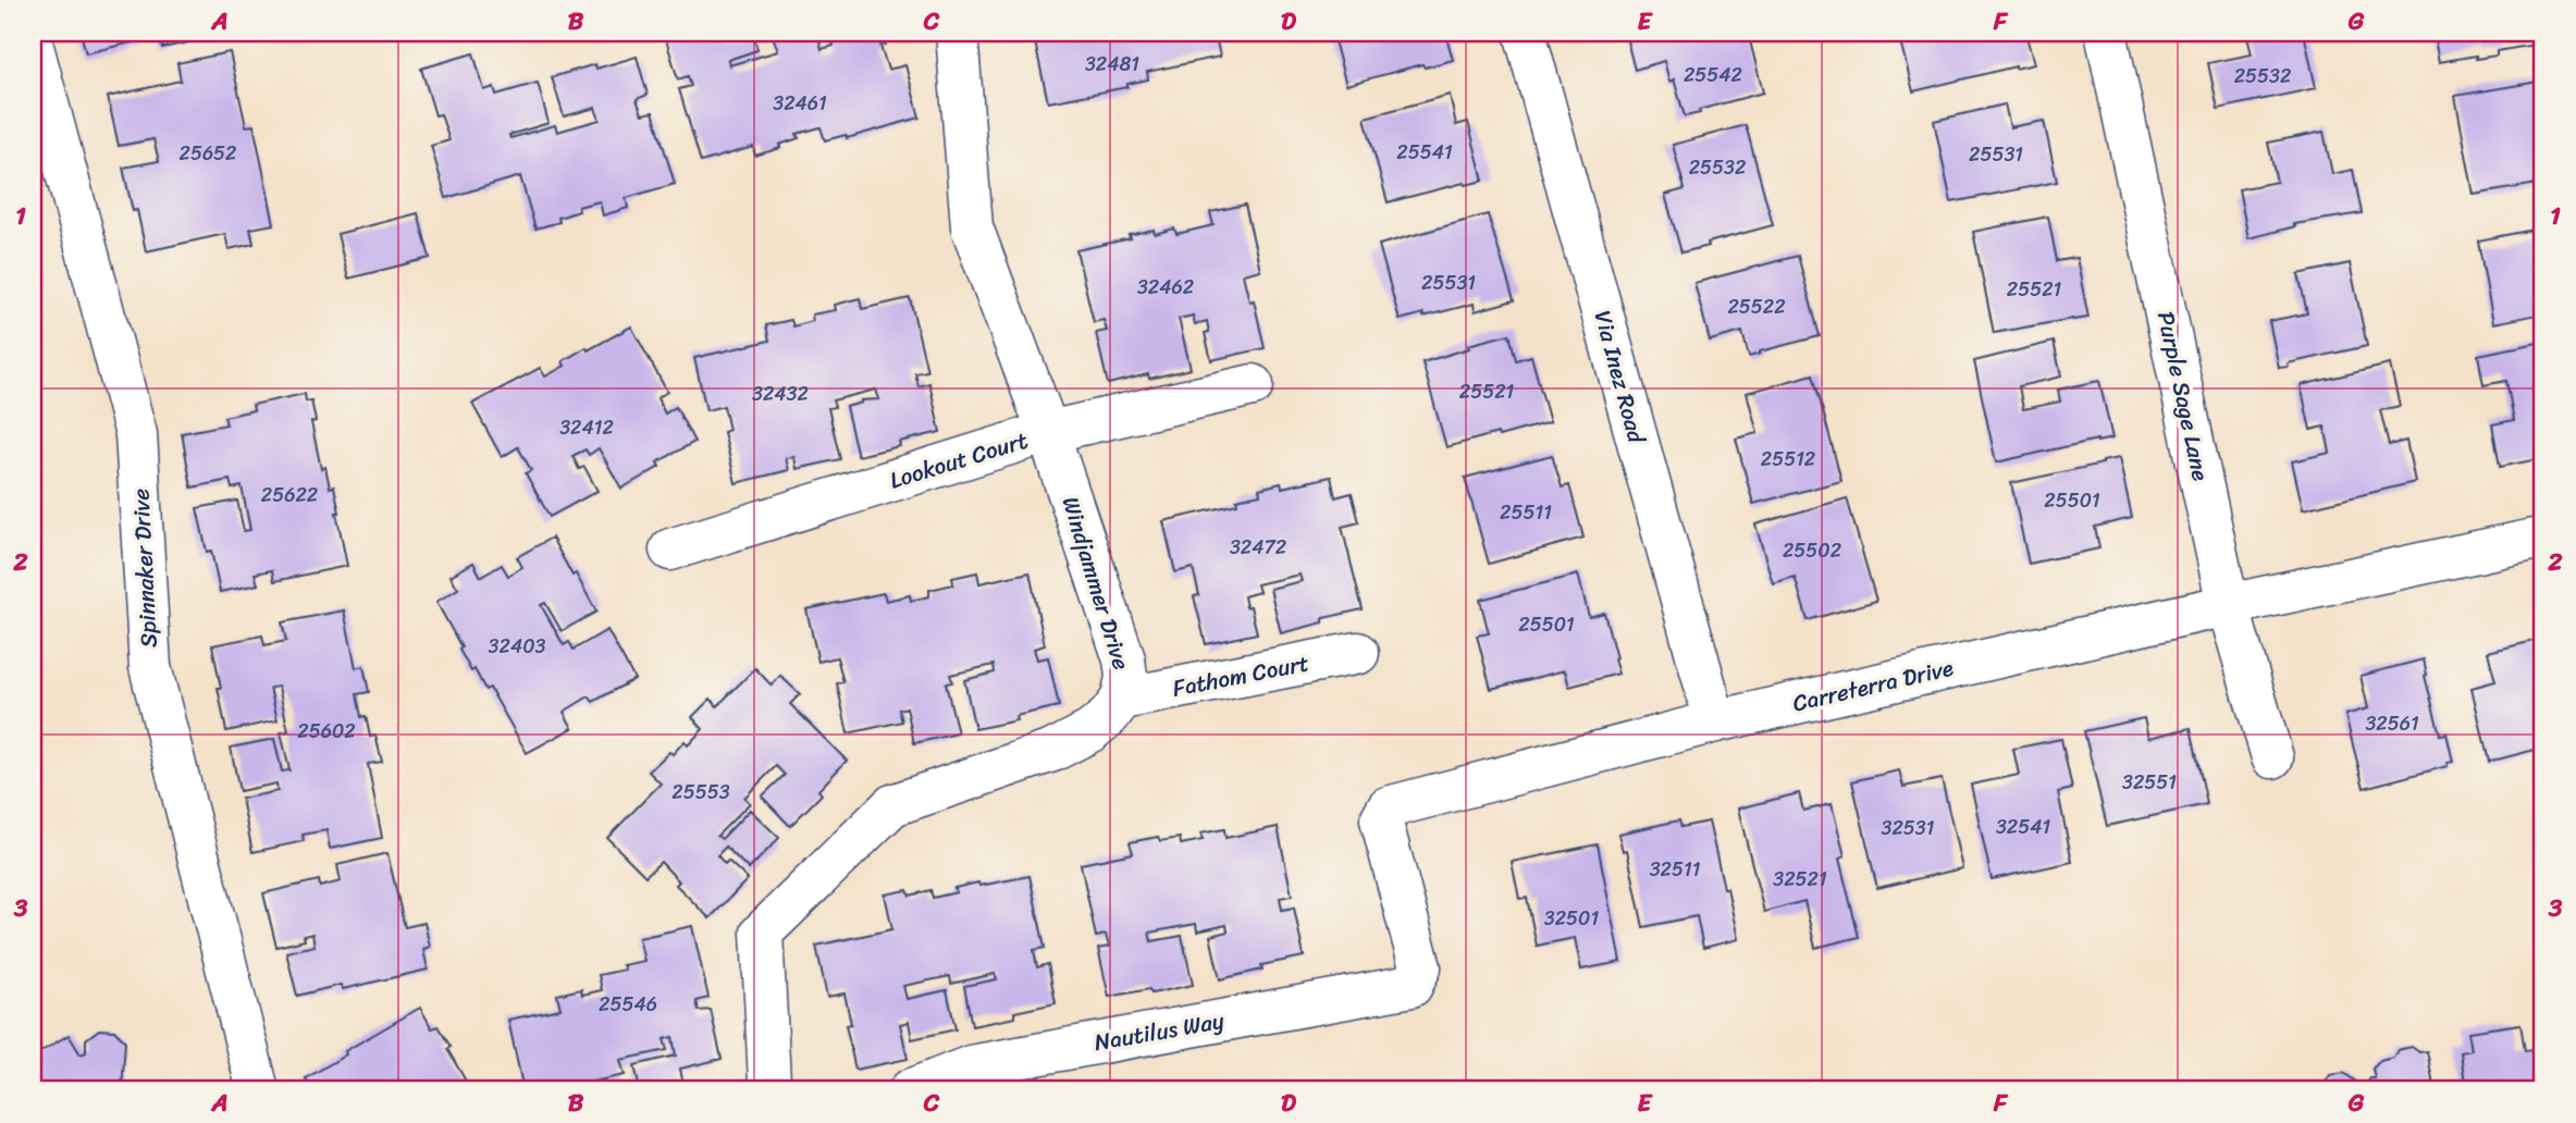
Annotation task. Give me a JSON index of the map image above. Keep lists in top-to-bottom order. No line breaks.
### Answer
{"streets":{"street":["Via Inez Road","Purple Sage Lane","Lookout Court","Spinnaker Drive","Windjammer Drive","Fathom Court","Carreterra Drive","Nautilus Way"]},"crossings":[["Via Inez Road","Carreterra Drive"],["Purple Sage Lane","Carreterra Drive"],["Lookout Court","Windjammer Drive"],["Windjammer Drive","Fathom Court"],["Carreterra Drive","Nautilus Way"]],"house_numbers":["32481","25542","25532","32461","25541","25652","25531","25532","25531","32462","25521","25522","25521","32432","32412","25512","25622","25501","25511","32472","25502","25501","32403","32561","25602","32551","25553","32541","32531","32511","32521","32501","25546"],"grid":{"columns":["A","B","C","D","E","F","G"],"rows":["1","2","3"]}}
